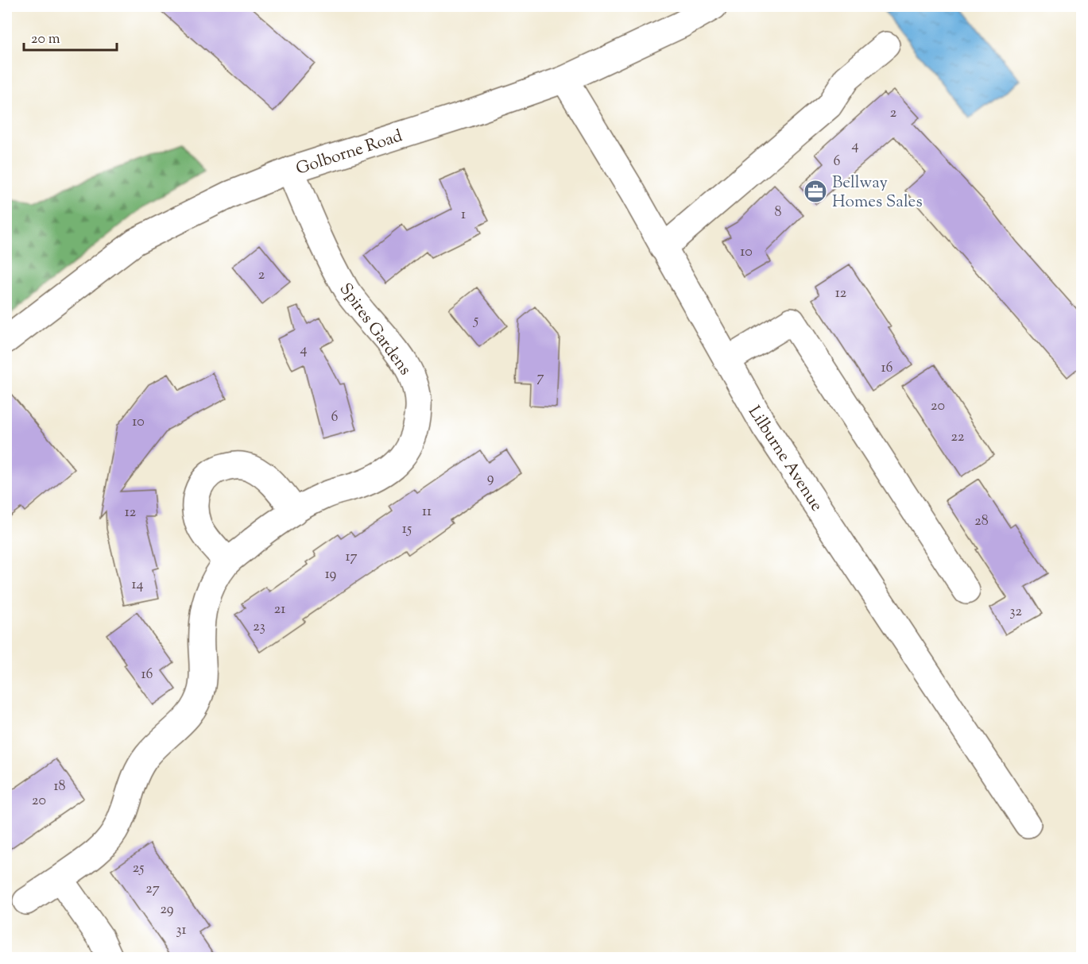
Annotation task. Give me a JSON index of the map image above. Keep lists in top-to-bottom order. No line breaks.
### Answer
{"streets":{"street":["Golborne Road","Spires Gardens","Lilburne Avenue"]},"crossings":[["Golborne Road","Spires Gardens"],["Golborne Road","Lilburne Avenue"]],"places":{"office":["Bellway Homes Sales"]},"house_numbers":["2","4","6","8","1","10","2","12","5","4","16","7","20","6","10","22","9","11","12","28","15","17","19","14","21","32","23","16","18","20","25","27","29","31"],"scale_bar":"20 m"}
